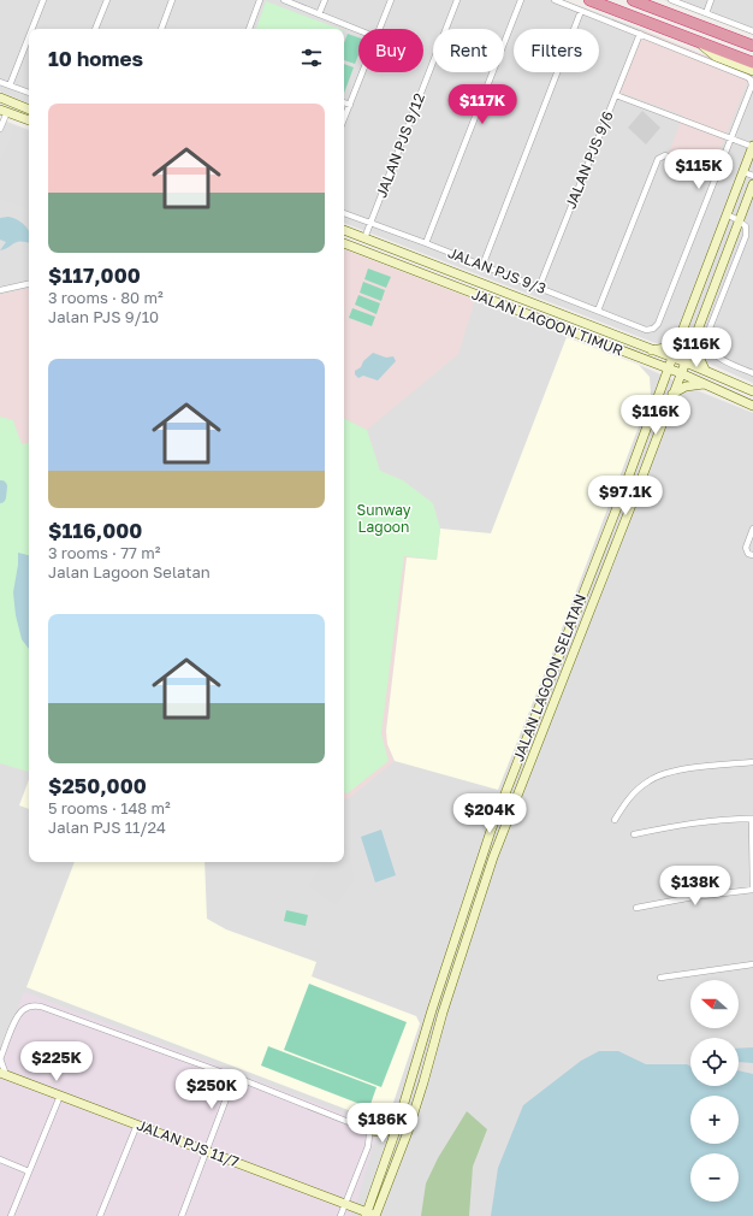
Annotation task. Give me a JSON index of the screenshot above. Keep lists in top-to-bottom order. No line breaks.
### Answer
{"streets":{"main road":["JALAN LAGOON TIMUR","JALAN LAGOON SELATAN","JALAN PJS 11/7"],"street":["JALAN PJS 9/12","JALAN PJS 9/6","JALAN PJS 9/3"]},"crossings":[["JALAN PJS 9/12","JALAN PJS 9/3"],["JALAN PJS 9/12","JALAN LAGOON TIMUR"],["JALAN PJS 9/6","JALAN PJS 9/3"],["JALAN LAGOON TIMUR","JALAN LAGOON SELATAN"],["JALAN LAGOON SELATAN","JALAN PJS 11/7"]],"parks":["Sunway Lagoon"],"north":"left","page":{"chip":["Buy","Rent","Filters"],"heading":"10 homes","price":["$117K","$115K","$116K","$116K","$97.1K","$204K","$138K","$225K","$250K","$186K"],"list":[{"name":"$117,000","note":"3 rooms · 80 m² · Jalan PJS 9/10"},{"name":"$116,000","note":"3 rooms · 77 m² · Jalan Lagoon Selatan"},{"name":"$250,000","note":"5 rooms · 148 m² · Jalan PJS 11/24"}],"map_buttons":["+","−"]}}
